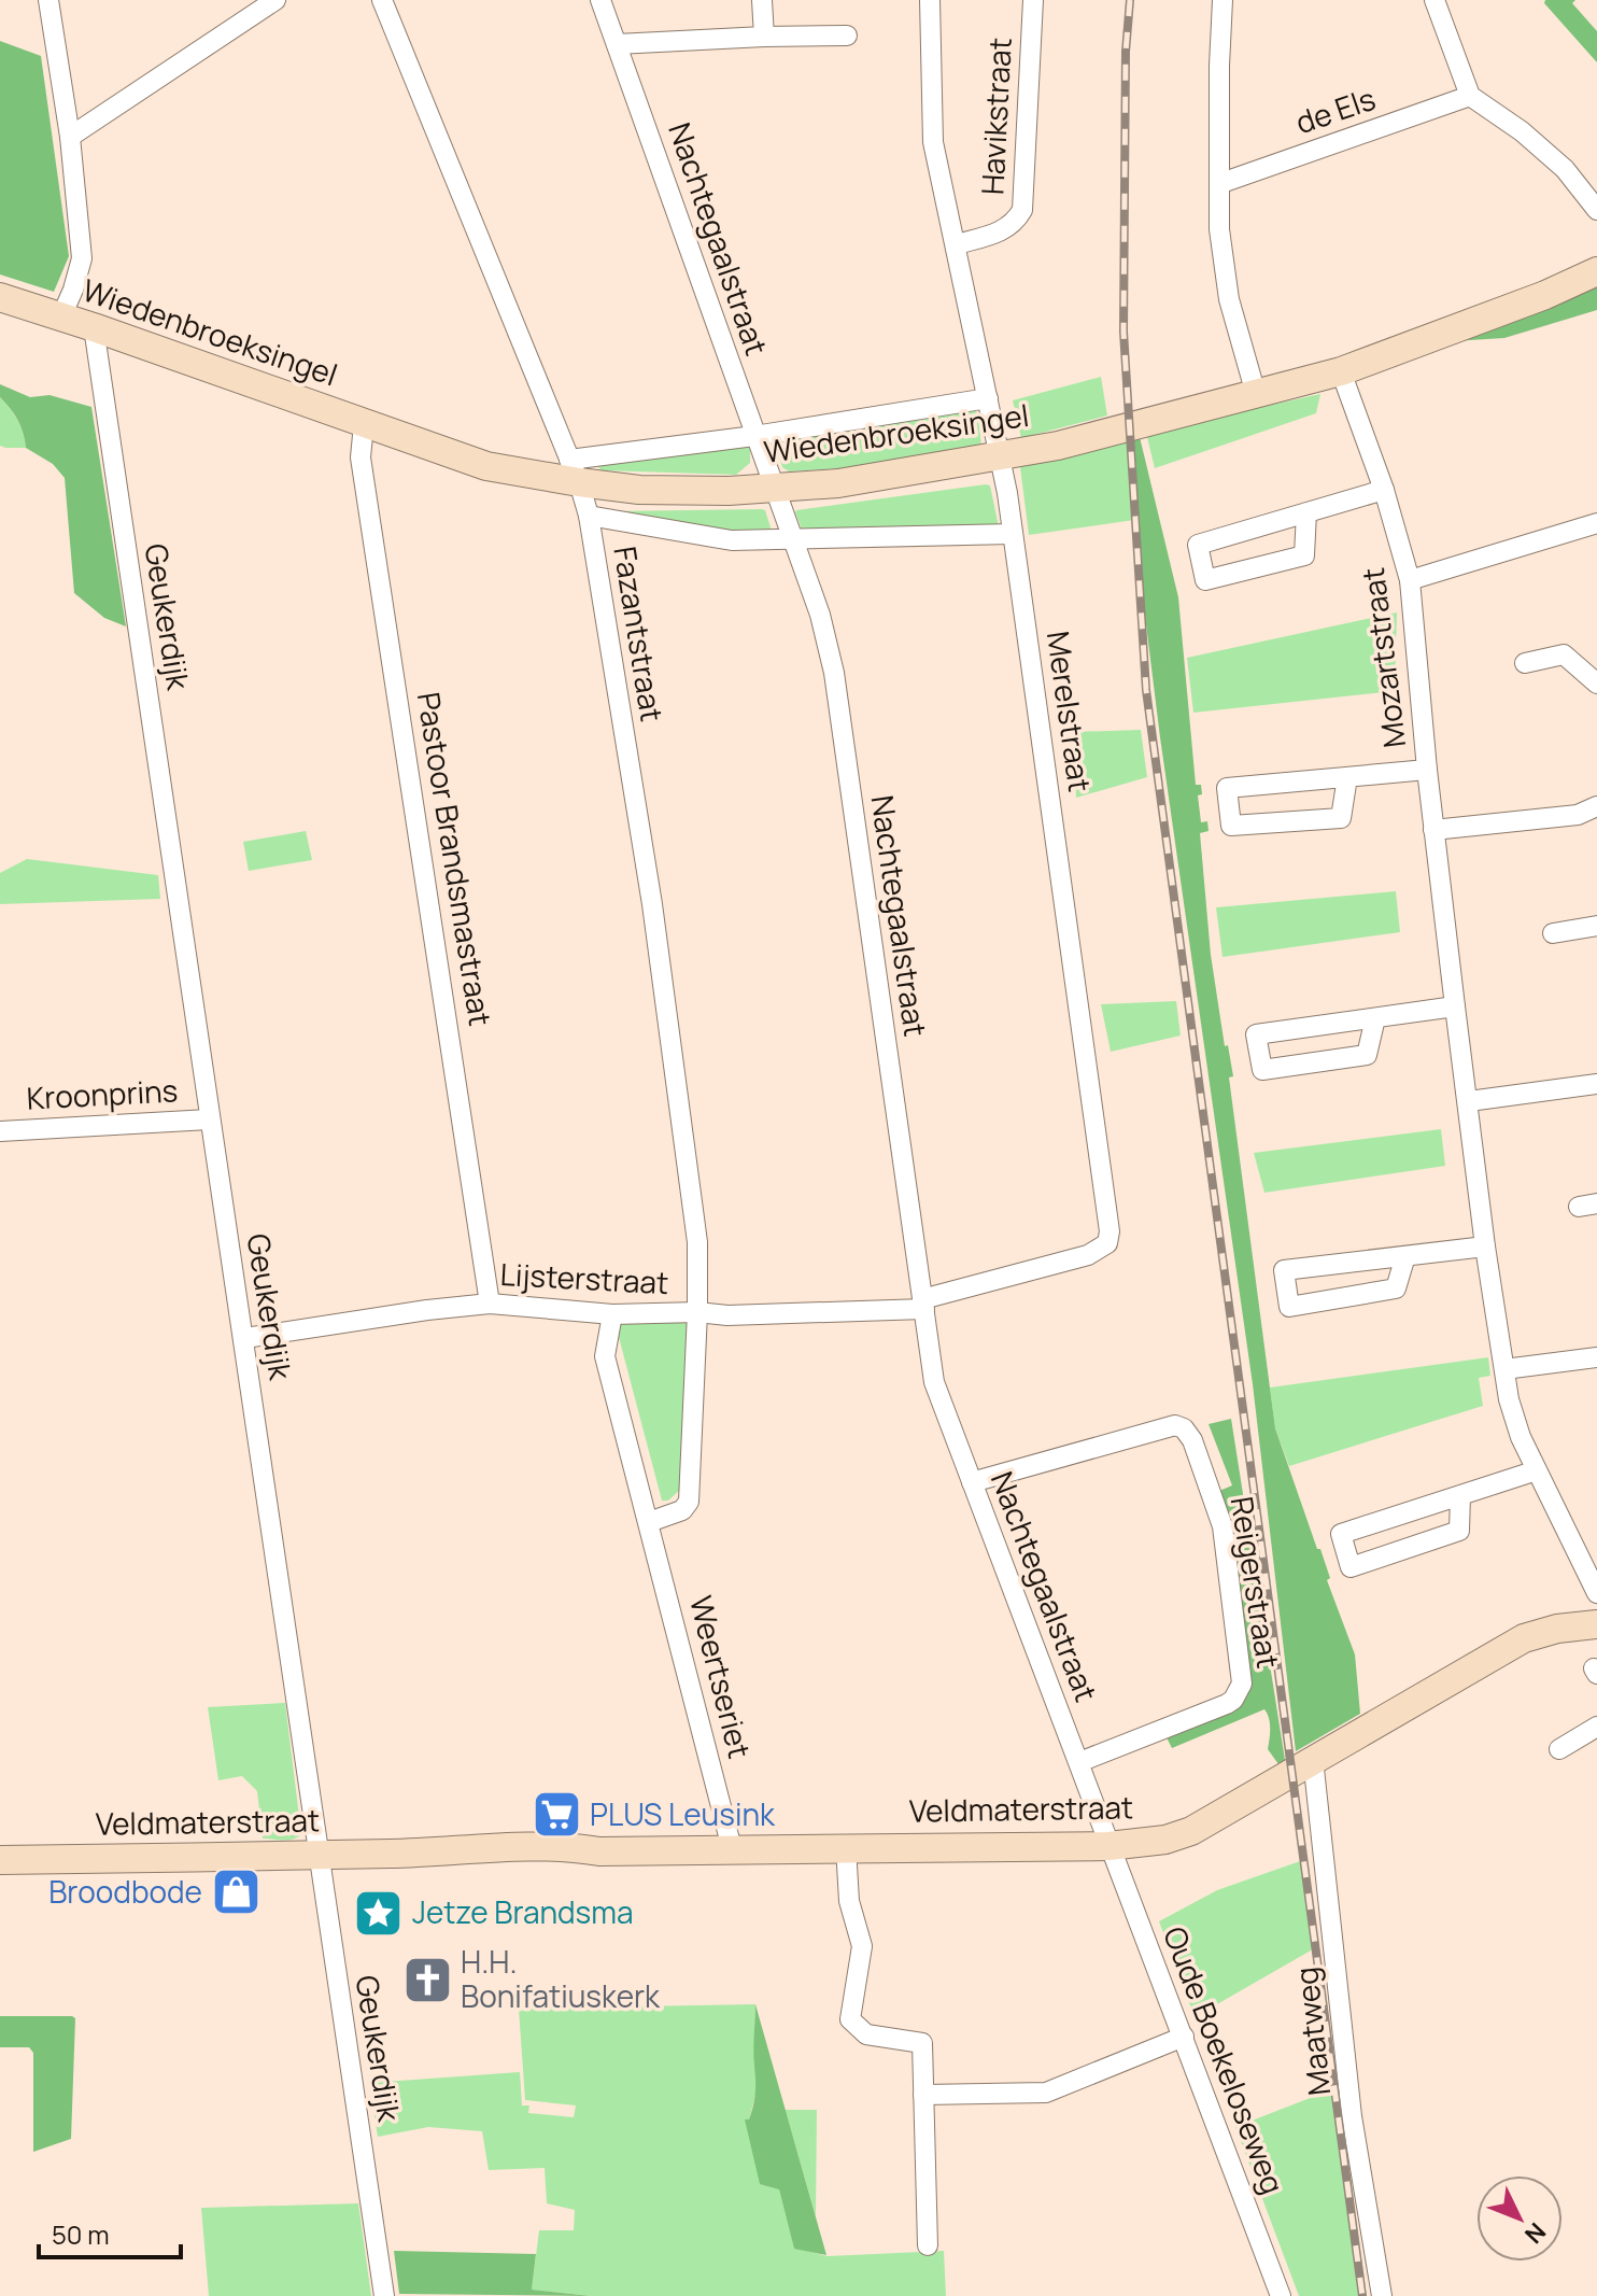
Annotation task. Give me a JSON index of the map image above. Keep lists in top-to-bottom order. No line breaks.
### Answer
{"streets":{"street":["de Els","Havikstraat","Nachtegaalstraat","Wiedenbroeksingel","Geukerdijk","Fazantstraat","Mozartstraat","Merelstraat","Pastoor Brandsmastraat","Kroonprins","Lijsterstraat","Reigerstraat","Weertseriet","Veldmaterstraat","Maatweg","Oude Boekeloseweg"]},"crossings":[["Havikstraat","Merelstraat"],["Nachtegaalstraat","Wiedenbroeksingel"],["Nachtegaalstraat","Merelstraat"],["Nachtegaalstraat","Lijsterstraat"],["Nachtegaalstraat","Reigerstraat"],["Nachtegaalstraat","Veldmaterstraat"],["Nachtegaalstraat","Oude Boekeloseweg"],["Wiedenbroeksingel","Geukerdijk"],["Wiedenbroeksingel","Fazantstraat"],["Wiedenbroeksingel","Mozartstraat"],["Wiedenbroeksingel","Merelstraat"],["Wiedenbroeksingel","Pastoor Brandsmastraat"],["Geukerdijk","Kroonprins"],["Geukerdijk","Lijsterstraat"],["Geukerdijk","Veldmaterstraat"],["Fazantstraat","Lijsterstraat"],["Merelstraat","Lijsterstraat"],["Pastoor Brandsmastraat","Lijsterstraat"],["Lijsterstraat","Weertseriet"],["Weertseriet","Veldmaterstraat"],["Veldmaterstraat","Maatweg"],["Veldmaterstraat","Oude Boekeloseweg"]],"places":{"supermarket":["PLUS Leusink"],"shop":["Broodbode"],"place":["Jetze Brandsma"],"church":["H.H. Bonifatiuskerk"]},"scale_bar":"50 m","north":"bottom right"}
